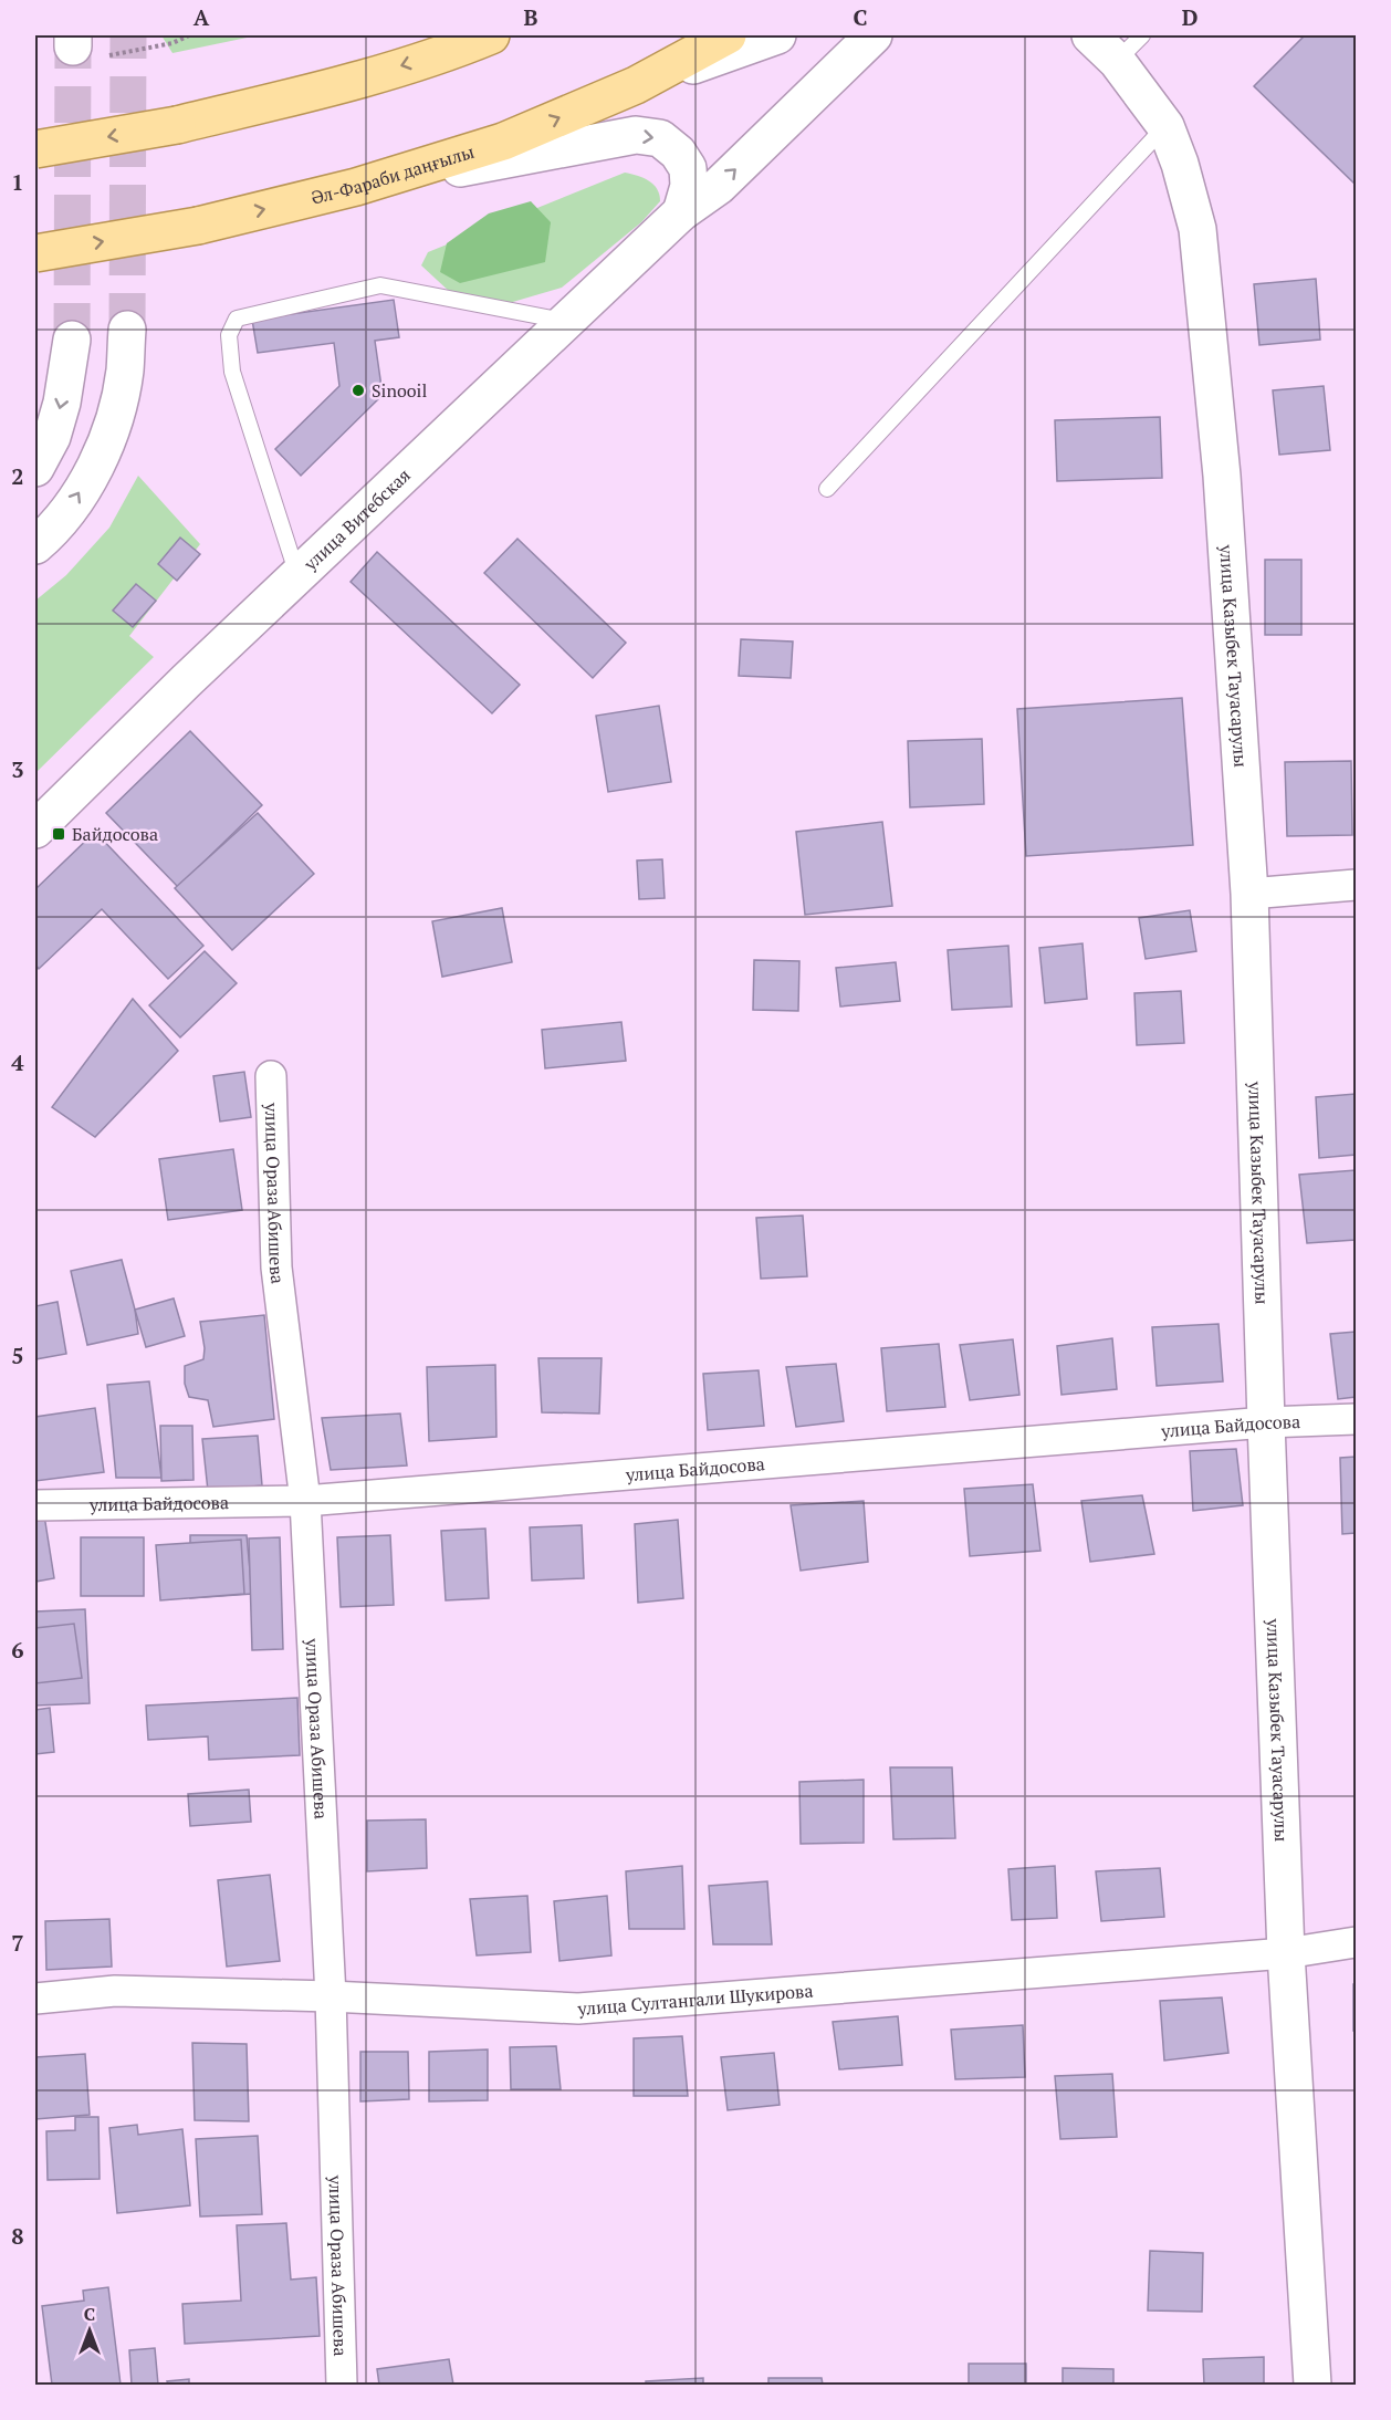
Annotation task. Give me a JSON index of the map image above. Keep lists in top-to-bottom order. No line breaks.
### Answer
{"streets":{"main road":["Әл-Фараби даңғылы"],"street":["улица Витебская","улица Казыбек Тауасарулы","улица Ораза Абишева","улица Байдосова","улица Султангали Шукирова"]},"crossings":[["улица Казыбек Тауасарулы","улица Байдосова"],["улица Казыбек Тауасарулы","улица Султангали Шукирова"],["улица Ораза Абишева","улица Байдосова"],["улица Ораза Абишева","улица Султангали Шукирова"]],"places":{"other":["Sinooil"],"transit":["Байдосова"]},"north":"top","grid":{"columns":["A","B","C","D"],"rows":["1","2","3","4","5","6","7","8"]}}
